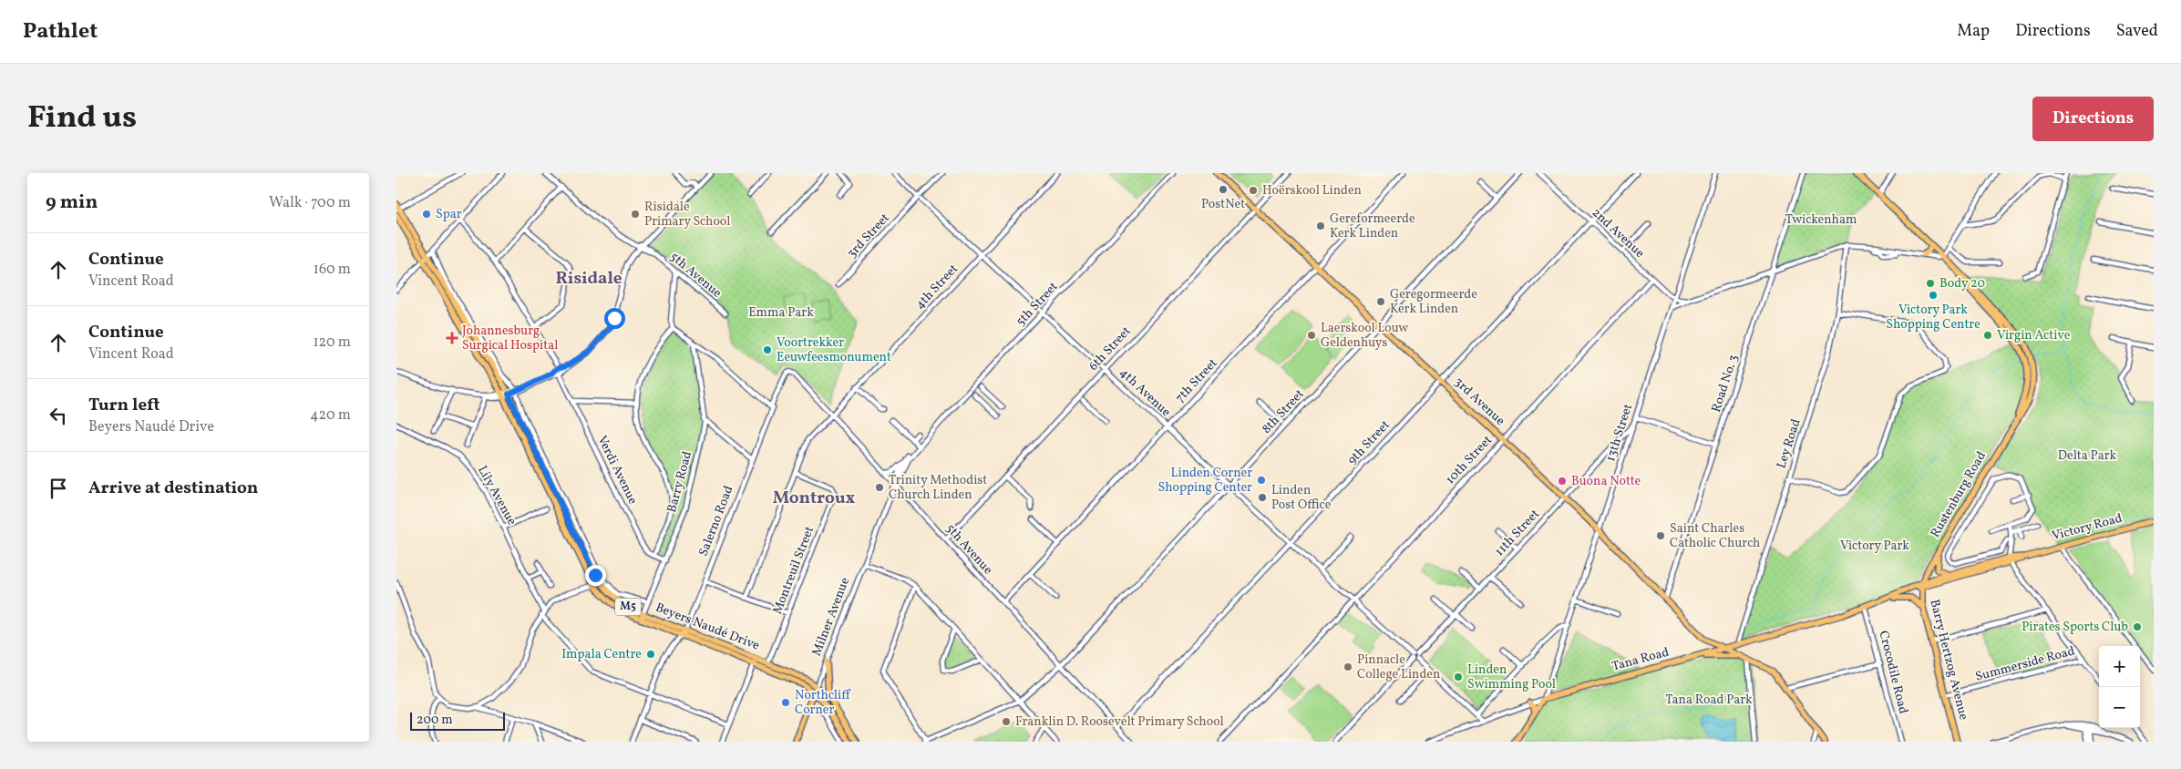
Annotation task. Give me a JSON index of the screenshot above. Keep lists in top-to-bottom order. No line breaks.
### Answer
{"streets":{"main road":["3rd Avenue","Rustenburg Road","Victory Road","M5","Milner Avenue","Beyers Naudé Drive","Tana Road","Barry Hertzog Avenue"],"street":["2nd Avenue","3rd Street","5th Avenue","4th Street","5th Street","6th Street","7th Street","Road No. 3","4th Avenue","8th Street","13th Street","9th Street","Ley Road","10th Street","Verdi Avenue","Barry Road","Lily Avenue","Salerno Road","11th Street","Montreuil Street","Summerside Road","Crocodile Road"]},"crossings":[["2nd Avenue","13th Street"],["2nd Avenue","9th Street"],["2nd Avenue","10th Street"],["3rd Street","4th Avenue"],["5th Avenue","4th Street"],["5th Avenue","5th Street"],["5th Avenue","6th Street"],["5th Avenue","7th Street"],["5th Avenue","8th Street"],["5th Avenue","9th Street"],["5th Avenue","Salerno Road"],["5th Avenue","Milner Avenue"],["4th Street","4th Avenue"],["4th Street","Montreuil Street"],["5th Street","4th Avenue"],["5th Street","Milner Avenue"],["6th Street","4th Avenue"],["6th Street","3rd Avenue"],["7th Street","4th Avenue"],["7th Street","3rd Avenue"],["Road No. 3","3rd Avenue"],["4th Avenue","8th Street"],["4th Avenue","9th Street"],["4th Avenue","10th Street"],["4th Avenue","11th Street"],["4th Avenue","Tana Road"],["3rd Avenue","8th Street"],["3rd Avenue","13th Street"],["3rd Avenue","9th Street"],["3rd Avenue","10th Street"],["3rd Avenue","11th Street"],["3rd Avenue","Tana Road"],["13th Street","11th Street"],["13th Street","Tana Road"],["Ley Road","Tana Road"],["Verdi Avenue","Barry Road"],["Barry Road","Beyers Naudé Drive"],["Rustenburg Road","Victory Road"],["Rustenburg Road","Tana Road"],["Rustenburg Road","Barry Hertzog Avenue"],["Lily Avenue","Salerno Road"],["Salerno Road","Beyers Naudé Drive"],["Victory Road","Tana Road"],["Victory Road","Barry Hertzog Avenue"],["Montreuil Street","Beyers Naudé Drive"],["Milner Avenue","Beyers Naudé Drive"],["Tana Road","Barry Hertzog Avenue"],["Tana Road","Crocodile Road"],["Barry Hertzog Avenue","Summerside Road"]],"districts":["Risidale","Montroux"],"parks":["Twickenham","Emma Park","Delta Park","Victory Park","Tana Road Park"],"places":{"other":["PostNet","Hoërskool Linden","Spar","Risidale Primary School","Gereformeerde Kerk Linden","Body 20","Victory Park Shopping Centre","Geregormeerde Kerk Linden","Laerskool Louw Geldenhuys","Virgin Active","Voortrekker Eeuwfeesmonument","Linden Corner Shopping Center","Buona Notte","Trinity Methodist Church Linden","Linden Post Office","Saint Charles Catholic Church","Pirates Sports Club","Impala Centre","Pinnacle College Linden","Linden Swimming Pool","Northcliff Corner","Franklin D. Roosevelt Primary School"],"health":["Johannesburg Surgical Hospital"]},"scale_bar":"200 m","page":{"header":"Pathlet","nav":["Map","Directions","Saved"],"title":"Find us","buttons":"Directions","heading":["9 min","Walk · 700 m"],"list":[["Continue","Vincent Road","160 m"],["Continue","Vincent Road","120 m"],["Turn left","Beyers Naudé Drive","420 m"],"Arrive at destination"],"map_buttons":["+","−"],"scale":"200 m"}}
